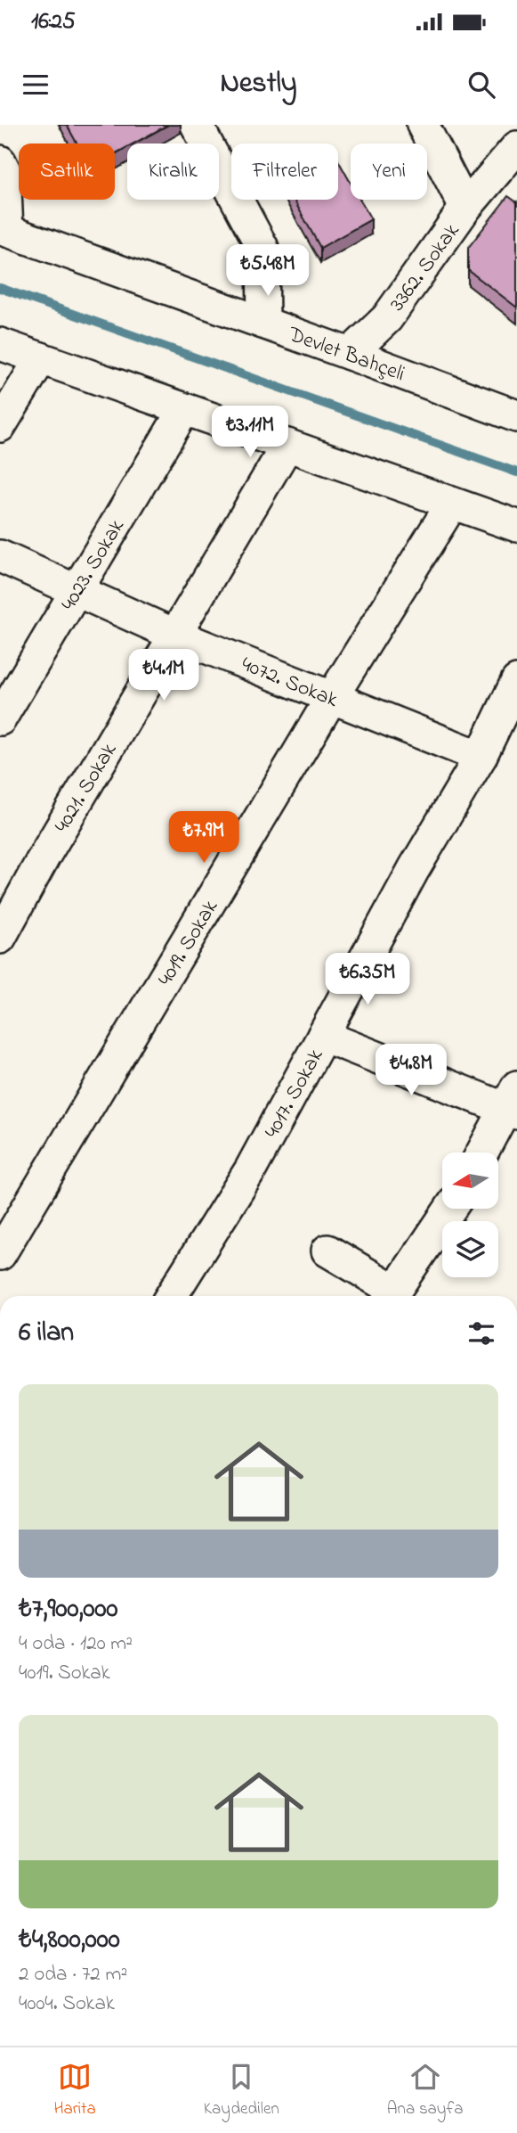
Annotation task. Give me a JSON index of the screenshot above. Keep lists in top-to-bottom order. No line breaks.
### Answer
{"streets":{"street":["3362. Sokak","Devlet Bahçeli","4023. Sokak","4072. Sokak","4021. Sokak","4019. Sokak","4017. Sokak"]},"crossings":[["3362. Sokak","Devlet Bahçeli"],["4023. Sokak","4072. Sokak"],["4072. Sokak","4021. Sokak"],["4072. Sokak","4019. Sokak"],["4072. Sokak","4017. Sokak"]],"north":"left","page":{"status":"16:25","header":"Nestly","chip":["Satılık","Kiralık","Filtreler","Yeni"],"price":["₺5.48M","₺3.11M","₺4.1M","₺7.9M","₺6.35M","₺4.8M"],"heading":"6 ilan","list":[{"name":"₺7,900,000","note":"4 oda · 120 m² · 4019. Sokak"},{"name":"₺4,800,000","note":"2 oda · 72 m² · 4004. Sokak"}],"tabs":["Harita","Kaydedilen","Ana sayfa"]}}
